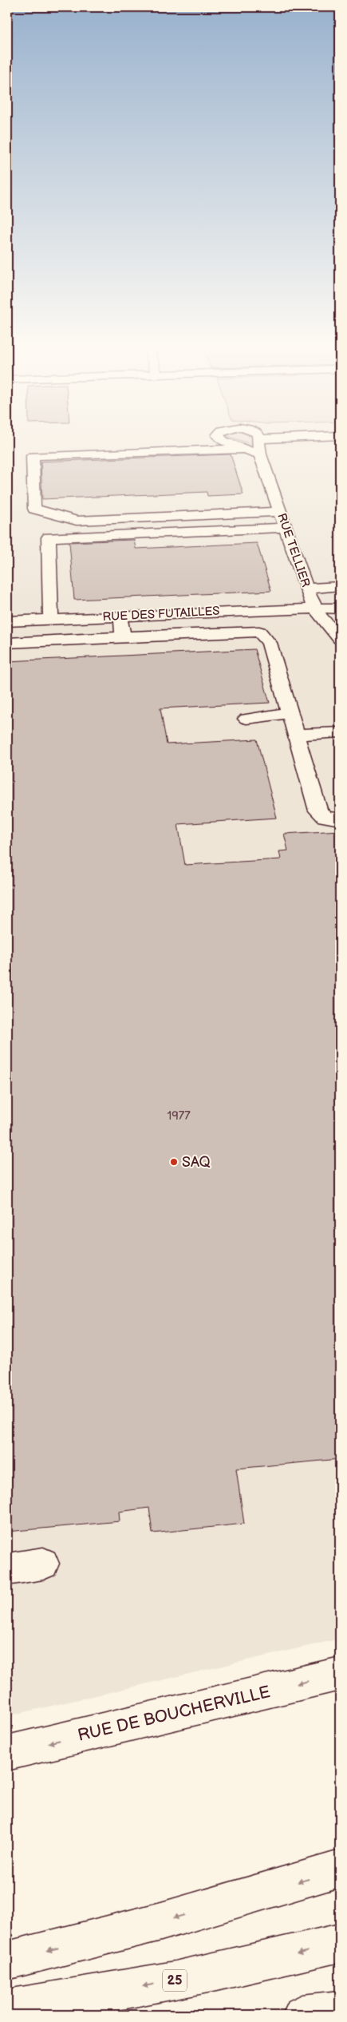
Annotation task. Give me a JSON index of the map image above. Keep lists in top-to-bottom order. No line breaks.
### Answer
{"streets":{"main road":["RUE TELLIER","RUE DES FUTAILLES","RUE DE BOUCHERVILLE","25"]},"crossings":[["RUE TELLIER","RUE DES FUTAILLES"]],"places":["SAQ"],"house_numbers":["1977"]}
